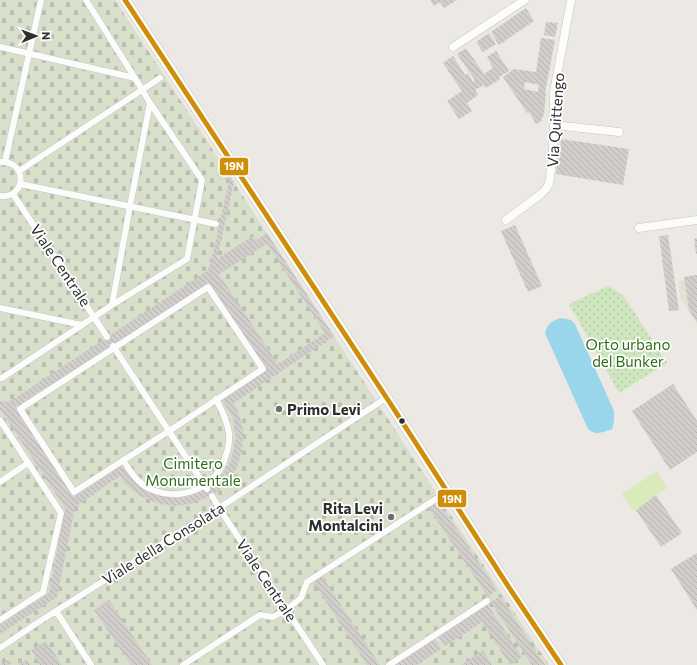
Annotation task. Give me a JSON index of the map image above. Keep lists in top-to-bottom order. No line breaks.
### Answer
{"streets":{"street":["Via Quittengo","Viale Centrale","Viale della Consolata"]},"crossings":[["Viale Centrale","Viale della Consolata"]],"parks":["Orto urbano del Bunker","Cimitero Monumentale"],"places":["Primo Levi","Rita Levi Montalcini"],"lines":["transit line 19N"],"north":"right"}
